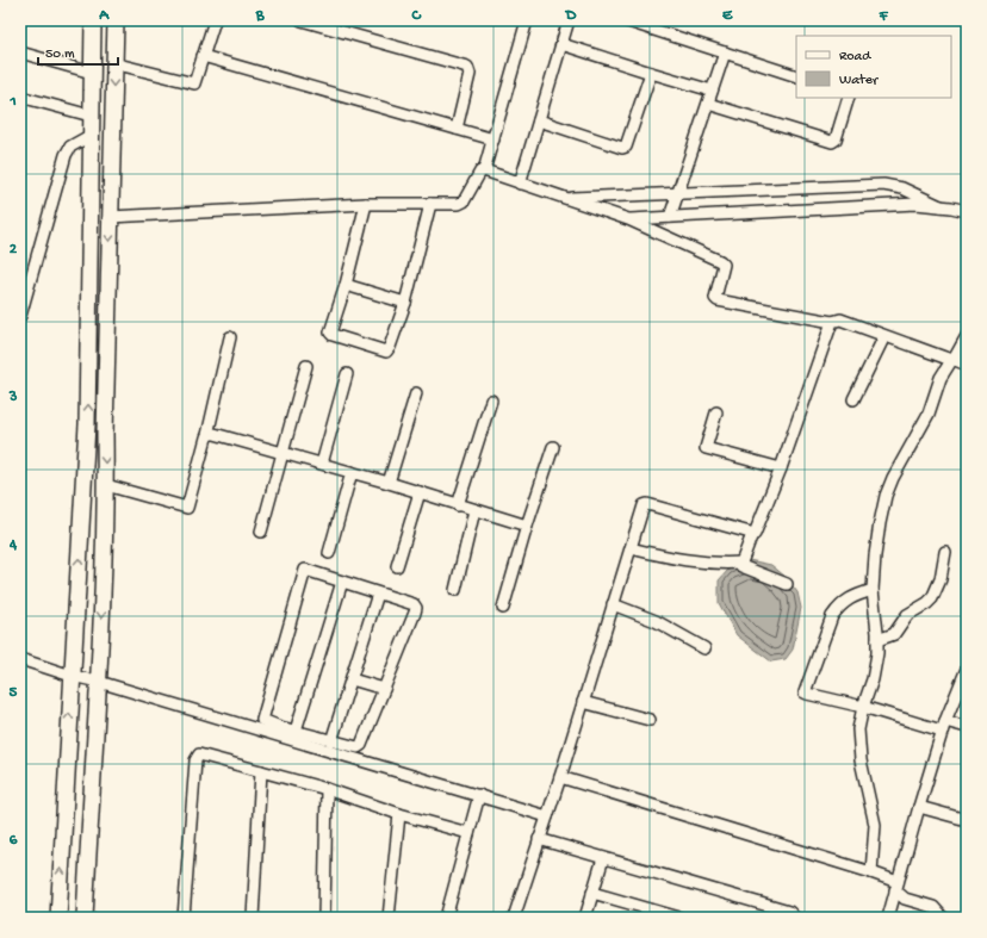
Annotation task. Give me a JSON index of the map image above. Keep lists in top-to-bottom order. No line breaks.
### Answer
{"legend":["Road","Water"],"scale_bar":"50 m","grid":{"columns":["A","B","C","D","E","F"],"rows":["1","2","3","4","5","6"]}}
